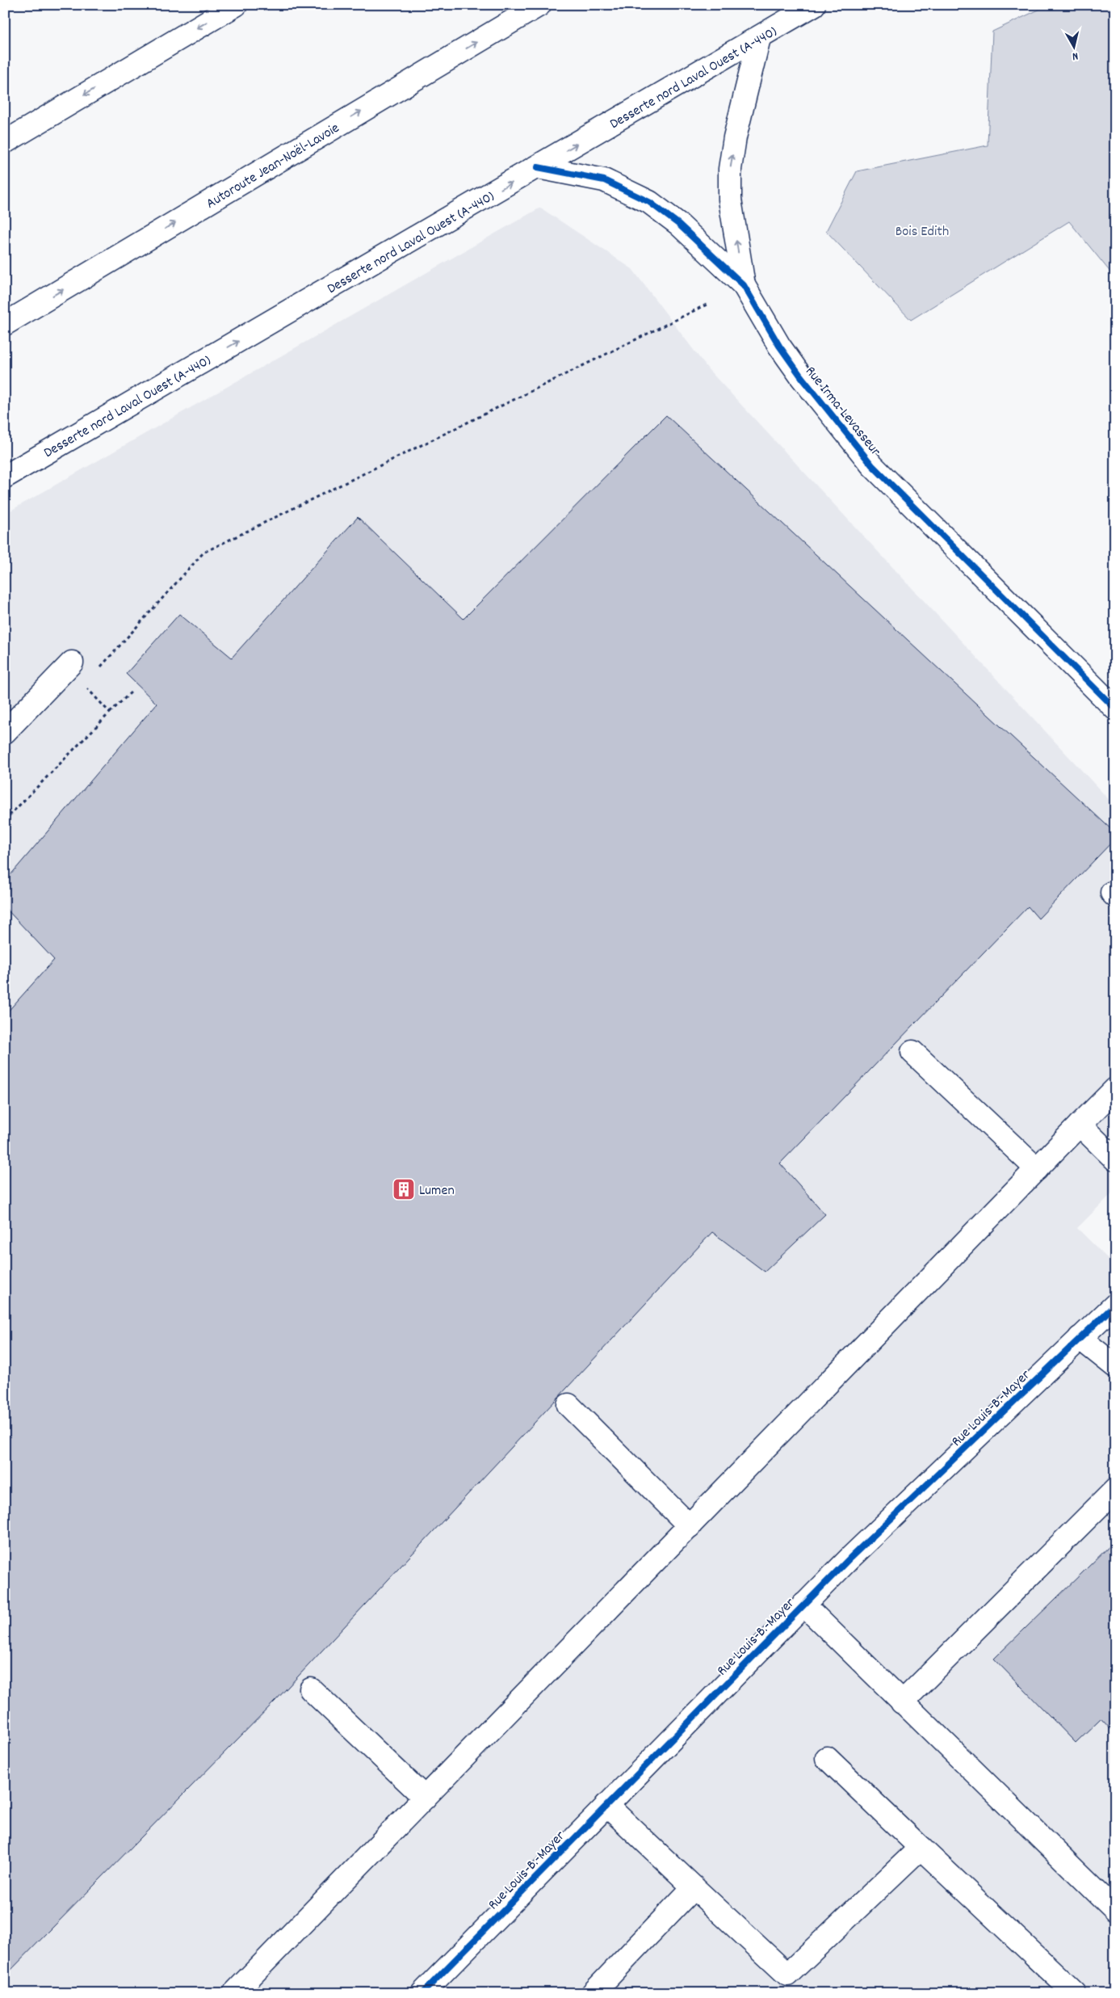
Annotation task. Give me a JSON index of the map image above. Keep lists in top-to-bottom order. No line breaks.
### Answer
{"streets":{"main road":["Desserte nord Laval Ouest (A-440)","Autoroute Jean-Noël-Lavoie","Rue Irma-Levasseur","Rue Louis-B.-Mayer"]},"crossings":[["Desserte nord Laval Ouest (A-440)","Rue Irma-Levasseur"]],"one_way":["Desserte nord Laval Ouest (A-440)"],"parks":["Bois Edith"],"places":{"building":["Lumen"]},"north":"bottom"}
